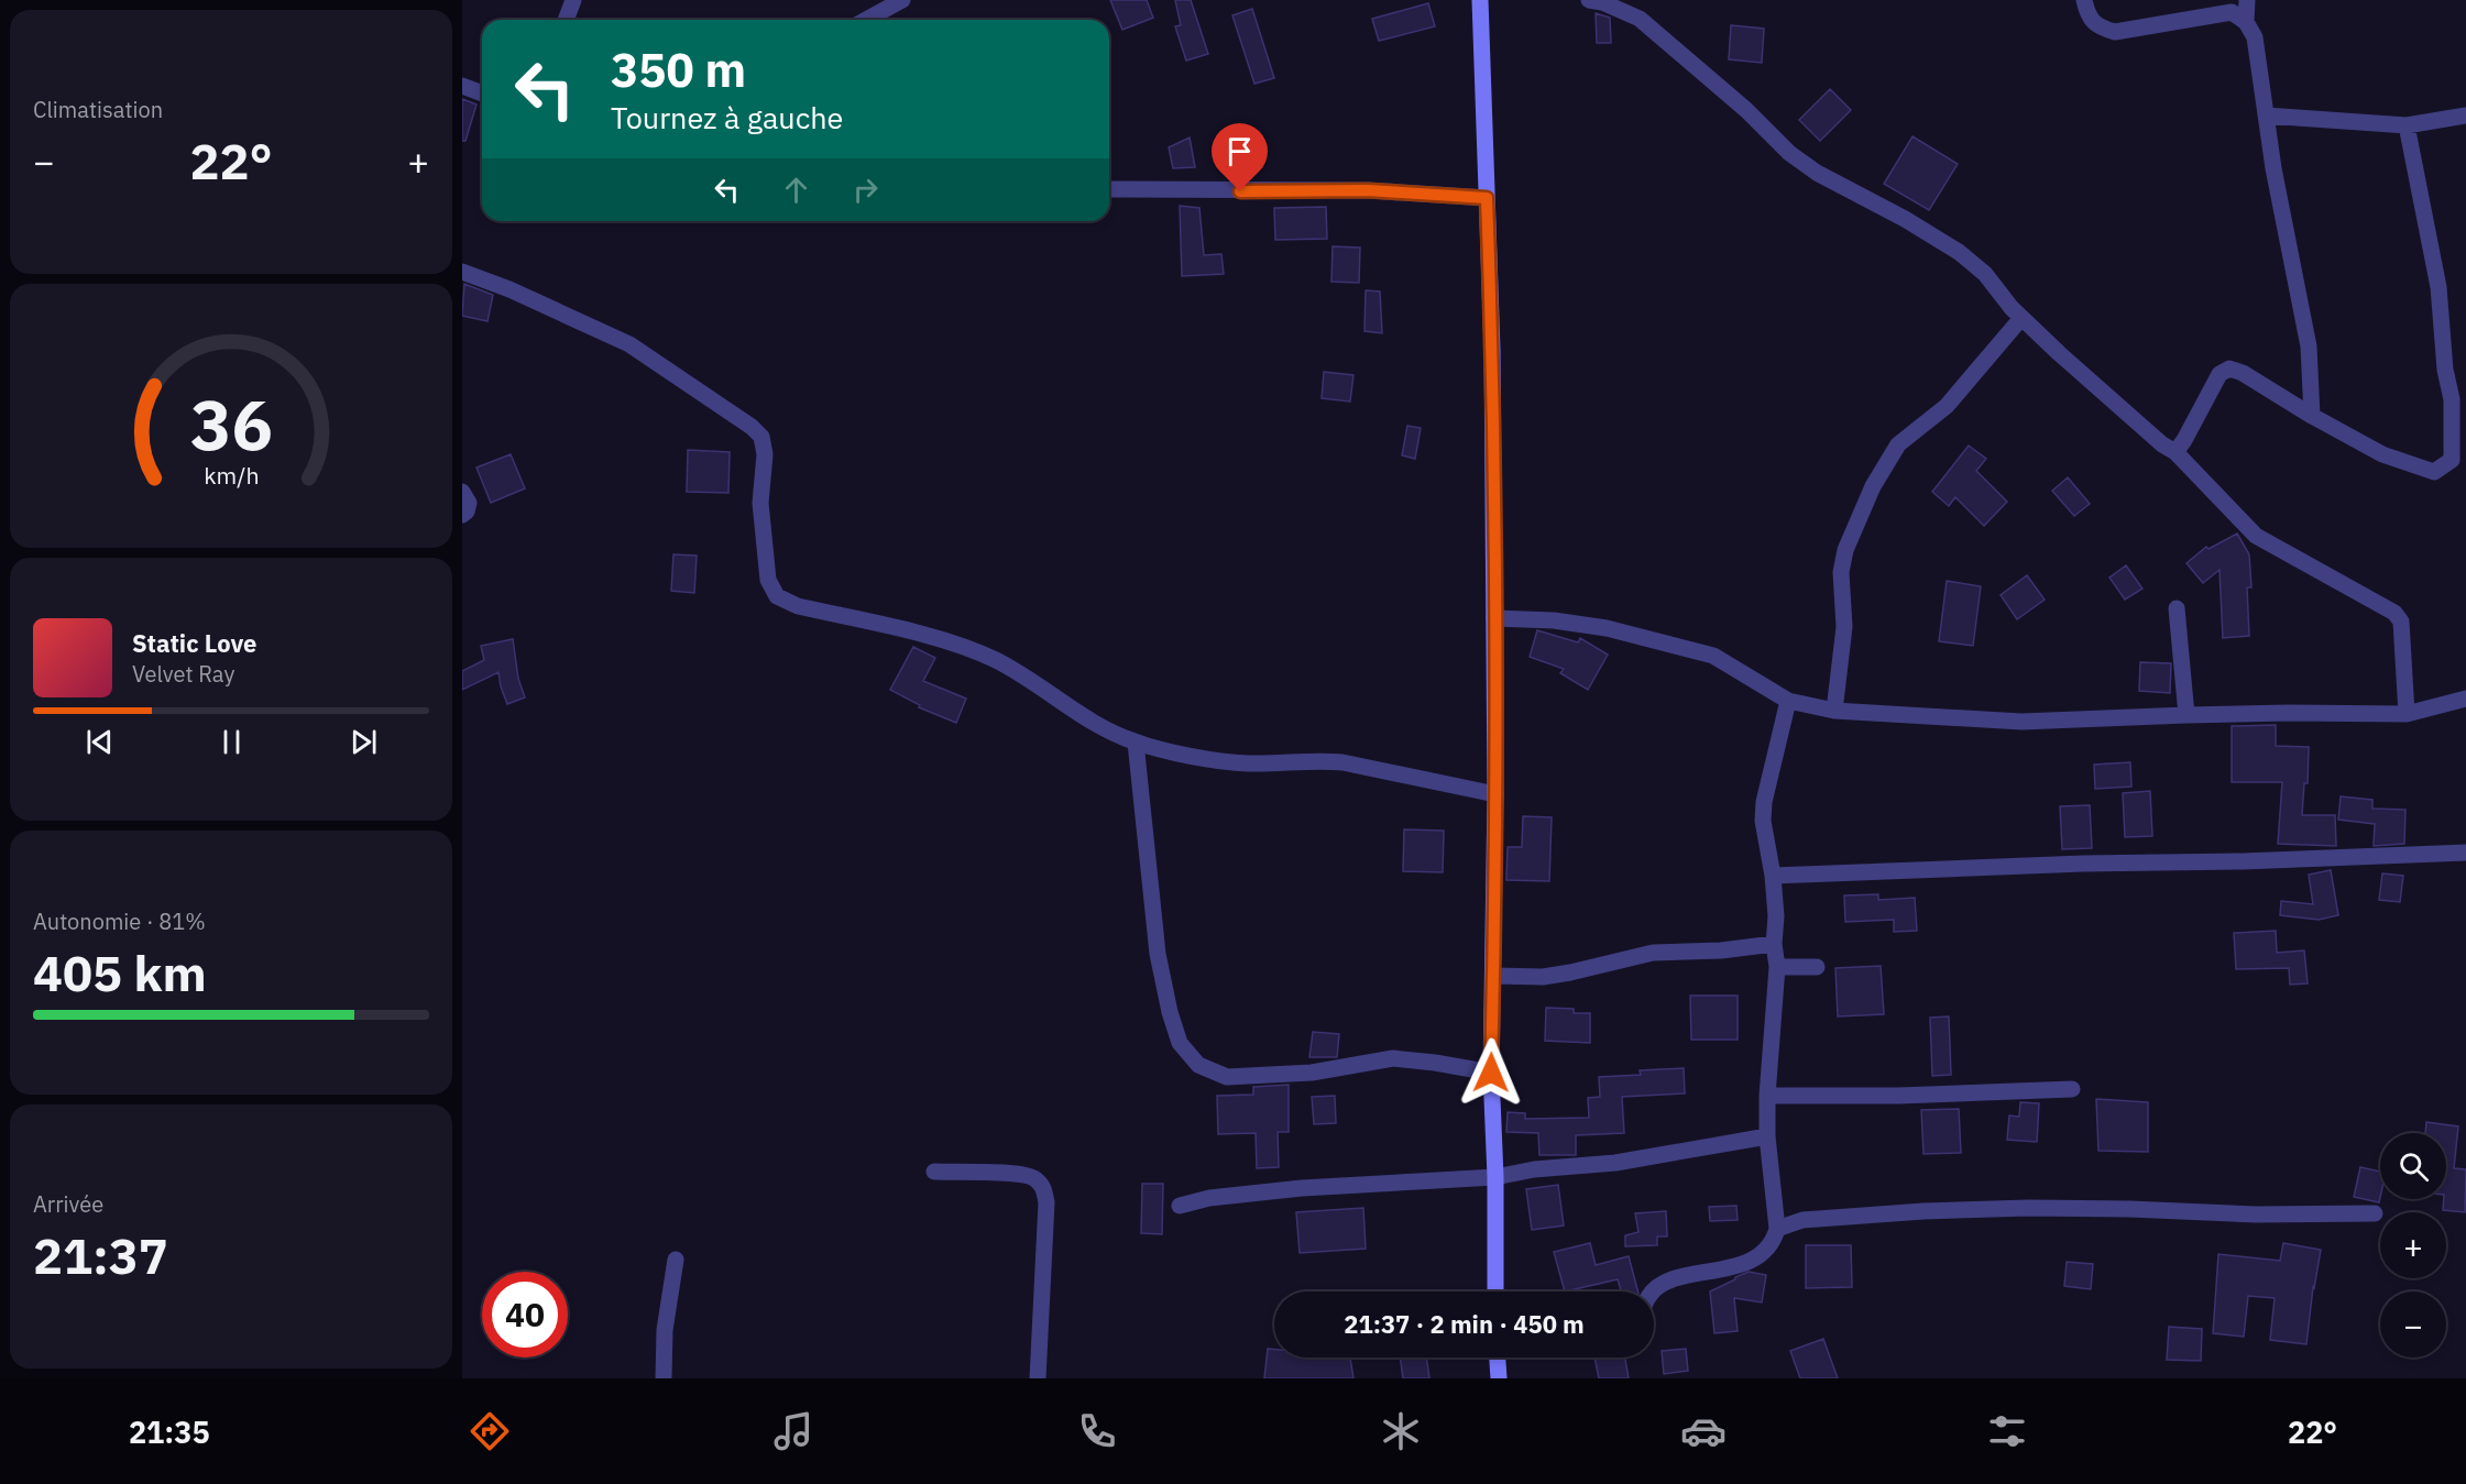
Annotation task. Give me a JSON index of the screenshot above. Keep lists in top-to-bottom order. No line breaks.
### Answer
{"page":{"tile":["Climatisation",["Autonomie · 81%","405 km"],["Arrivée","21:37"]],"turn":["350 m","Tournez à gauche"],"heat":["−","22°","+"],"song":["Static Love","Velvet Ray"],"map_buttons":["+","−"],"limit":"40","trip":"21:37 · 2 min · 450 m","tabs":["21:35","22°"],"gauge":["36","km/h"]}}
